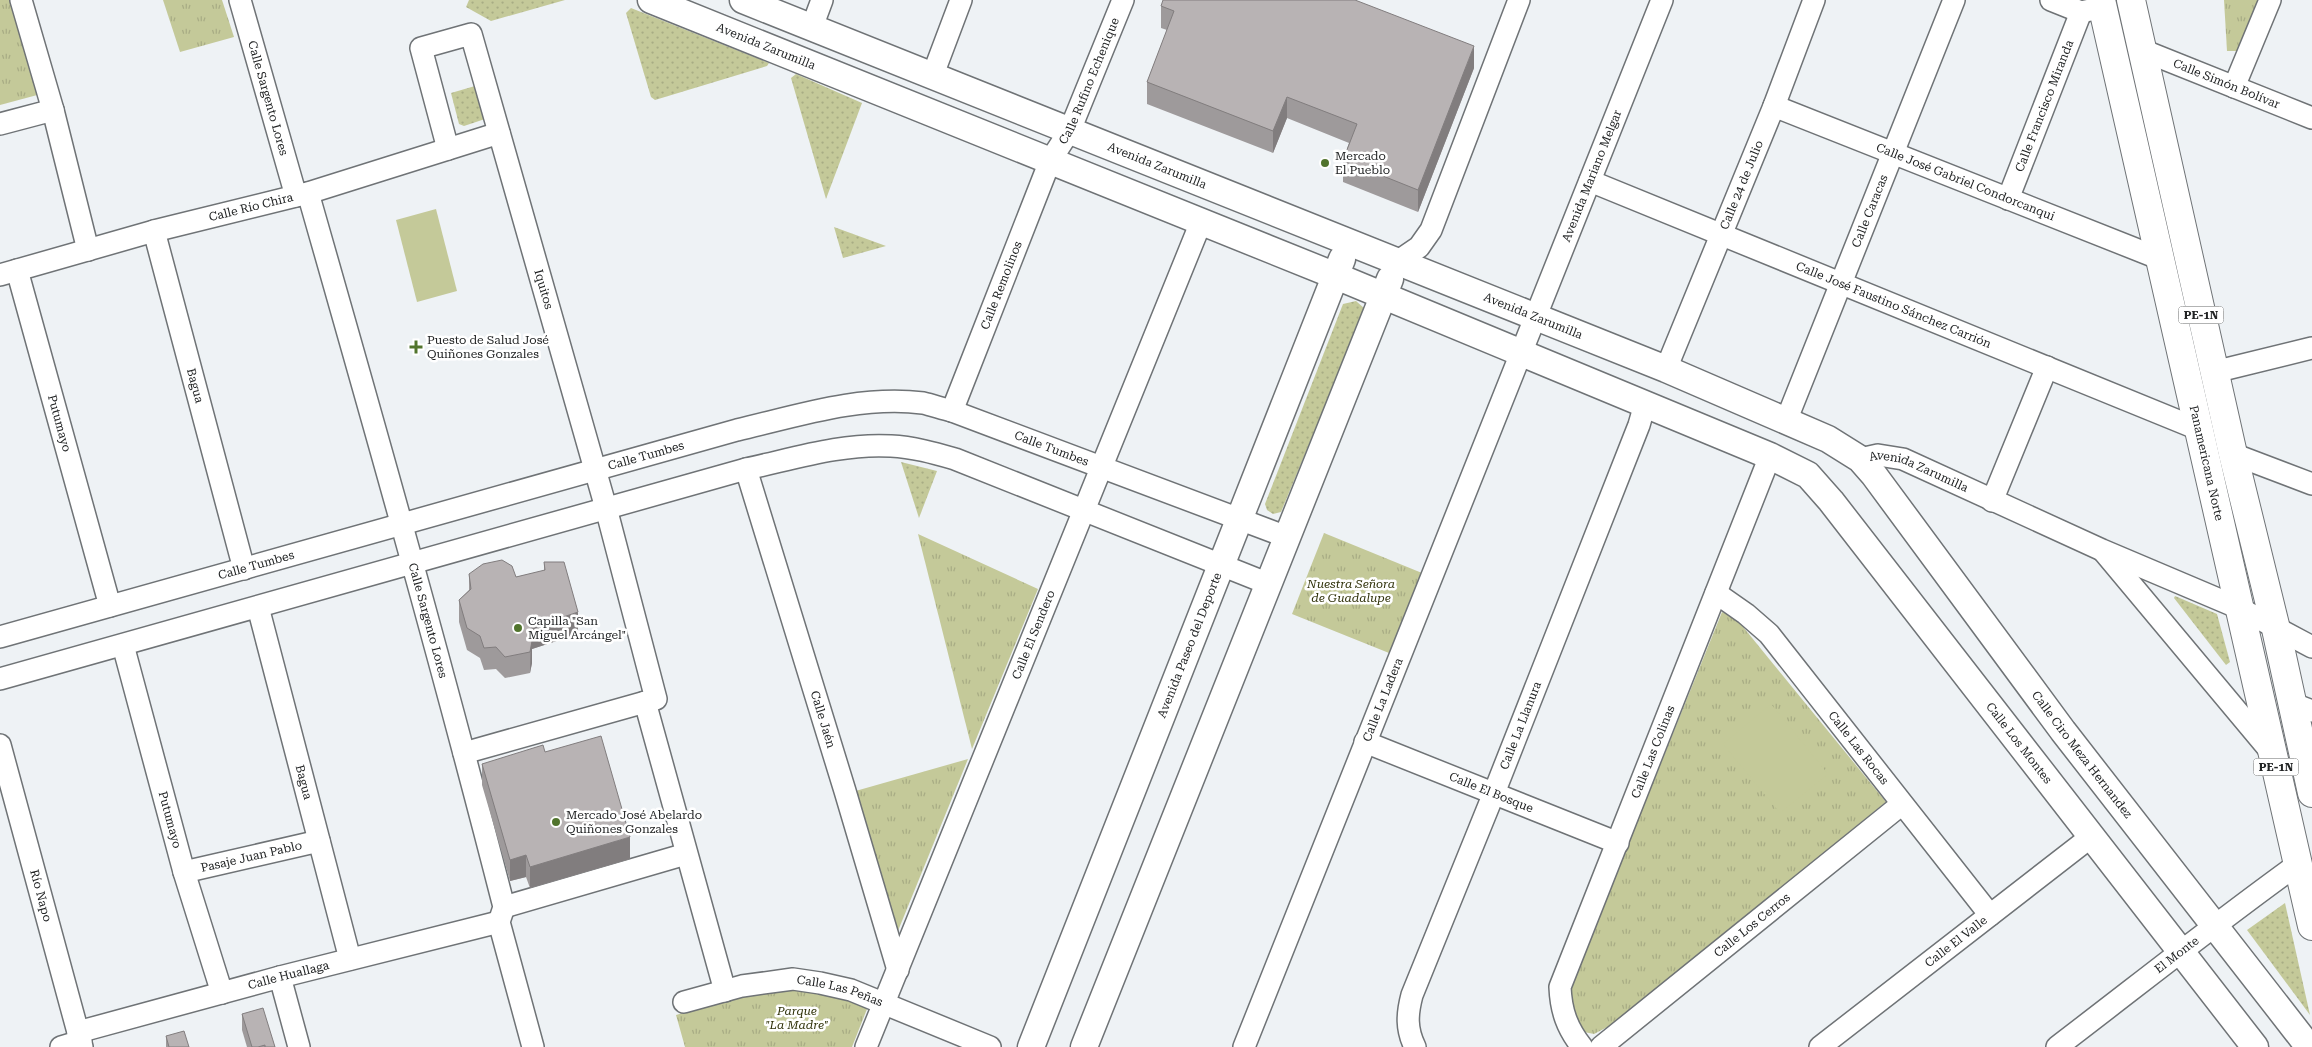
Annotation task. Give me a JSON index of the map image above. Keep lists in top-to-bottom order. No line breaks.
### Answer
{"streets":{"highway":["PE-1N","Panamericana Norte"],"main road":["Avenida Zarumilla","Avenida Paseo del Deporte","Calle Los Montes","Calle Ciro Meza Hernandez"],"street":["Calle Rufino Echenique","Calle Simón Bolívar","Calle Sargento Lores","Calle Francisco Miranda","Avenida Mariano Melgar","Calle José Gabriel Condorcanqui","Calle 24 de Julio","Calle Río Chira","Calle Caracas","Calle Remolinos","Iquitos","Calle José Faustino Sánchez Carrión","Bagua","Putumayo","Calle Tumbes","Calle El Sendero","Calle La Ladera","Calle Jaén","Calle La Llanura","Calle Las Rocas","Calle Las Colinas","Calle El Bosque","Pasaje Juan Pablo","Río Napo","Calle Los Cerros","Calle El Valle","El Monte","Calle Huallaga","Calle Las Peñas"]},"crossings":[["Avenida Zarumilla","Calle Rufino Echenique"],["Avenida Zarumilla","Avenida Mariano Melgar"],["Avenida Zarumilla","Calle 24 de Julio"],["Avenida Zarumilla","Calle Caracas"],["Avenida Zarumilla","Calle Remolinos"],["Avenida Zarumilla","PE-1N"],["Avenida Zarumilla","Panamericana Norte"],["Avenida Zarumilla","Calle El Sendero"],["Avenida Zarumilla","Avenida Paseo del Deporte"],["Avenida Zarumilla","Calle La Ladera"],["Avenida Zarumilla","Calle La Llanura"],["Avenida Zarumilla","Calle Los Montes"],["Avenida Zarumilla","Calle Las Colinas"],["Avenida Zarumilla","Calle Ciro Meza Hernandez"],["Calle Rufino Echenique","Calle Remolinos"],["Calle Simón Bolívar","PE-1N"],["Calle Sargento Lores","Calle Río Chira"],["Calle Sargento Lores","Calle Tumbes"],["Calle Sargento Lores","Calle Huallaga"],["Calle Francisco Miranda","Calle José Gabriel Condorcanqui"],["Calle Francisco Miranda","Panamericana Norte"],["Avenida Mariano Melgar","Calle José Faustino Sánchez Carrión"],["Avenida Mariano Melgar","Calle La Ladera"],["Calle José Gabriel Condorcanqui","Calle 24 de Julio"],["Calle José Gabriel Condorcanqui","Calle Caracas"],["Calle José Gabriel Condorcanqui","Panamericana Norte"],["Calle 24 de Julio","Calle José Faustino Sánchez Carrión"],["Calle Río Chira","Iquitos"],["Calle Río Chira","Bagua"],["Calle Río Chira","Putumayo"],["Calle Caracas","Calle José Faustino Sánchez Carrión"],["Calle Remolinos","Calle Tumbes"],["Iquitos","Calle Tumbes"],["Iquitos","Calle Huallaga"],["Iquitos","Calle Las Peñas"],["Calle José Faustino Sánchez Carrión","Panamericana Norte"],["Bagua","Calle Tumbes"],["Bagua","Pasaje Juan Pablo"],["Bagua","Calle Huallaga"],["Putumayo","Calle Tumbes"],["Putumayo","Pasaje Juan Pablo"],["Putumayo","Calle Huallaga"],["Calle Tumbes","Calle El Sendero"],["Calle Tumbes","Avenida Paseo del Deporte"],["Panamericana Norte","El Monte"],["Calle El Sendero","Calle Jaén"],["Calle El Sendero","Calle Las Peñas"],["Calle La Ladera","Calle El Bosque"],["Calle La Llanura","Calle El Bosque"],["Calle Los Montes","Calle Las Colinas"],["Calle Los Montes","Calle El Valle"],["Calle Los Montes","El Monte"],["Calle Las Rocas","Calle Las Colinas"],["Calle Las Rocas","Calle Los Cerros"],["Calle Las Rocas","Calle El Valle"],["Calle Las Colinas","Calle El Bosque"],["Calle Ciro Meza Hernandez","El Monte"],["Río Napo","Calle Huallaga"]],"parks":["Nuestra Señora de Guadalupe","Parque \"La Madre\""],"places":{"other":["Mercado El Pueblo","Capilla \"San Miguel Arcángel\"","Mercado José Abelardo Quiñones Gonzales"],"health":["Puesto de Salud José Quiñones Gonzales"]}}
